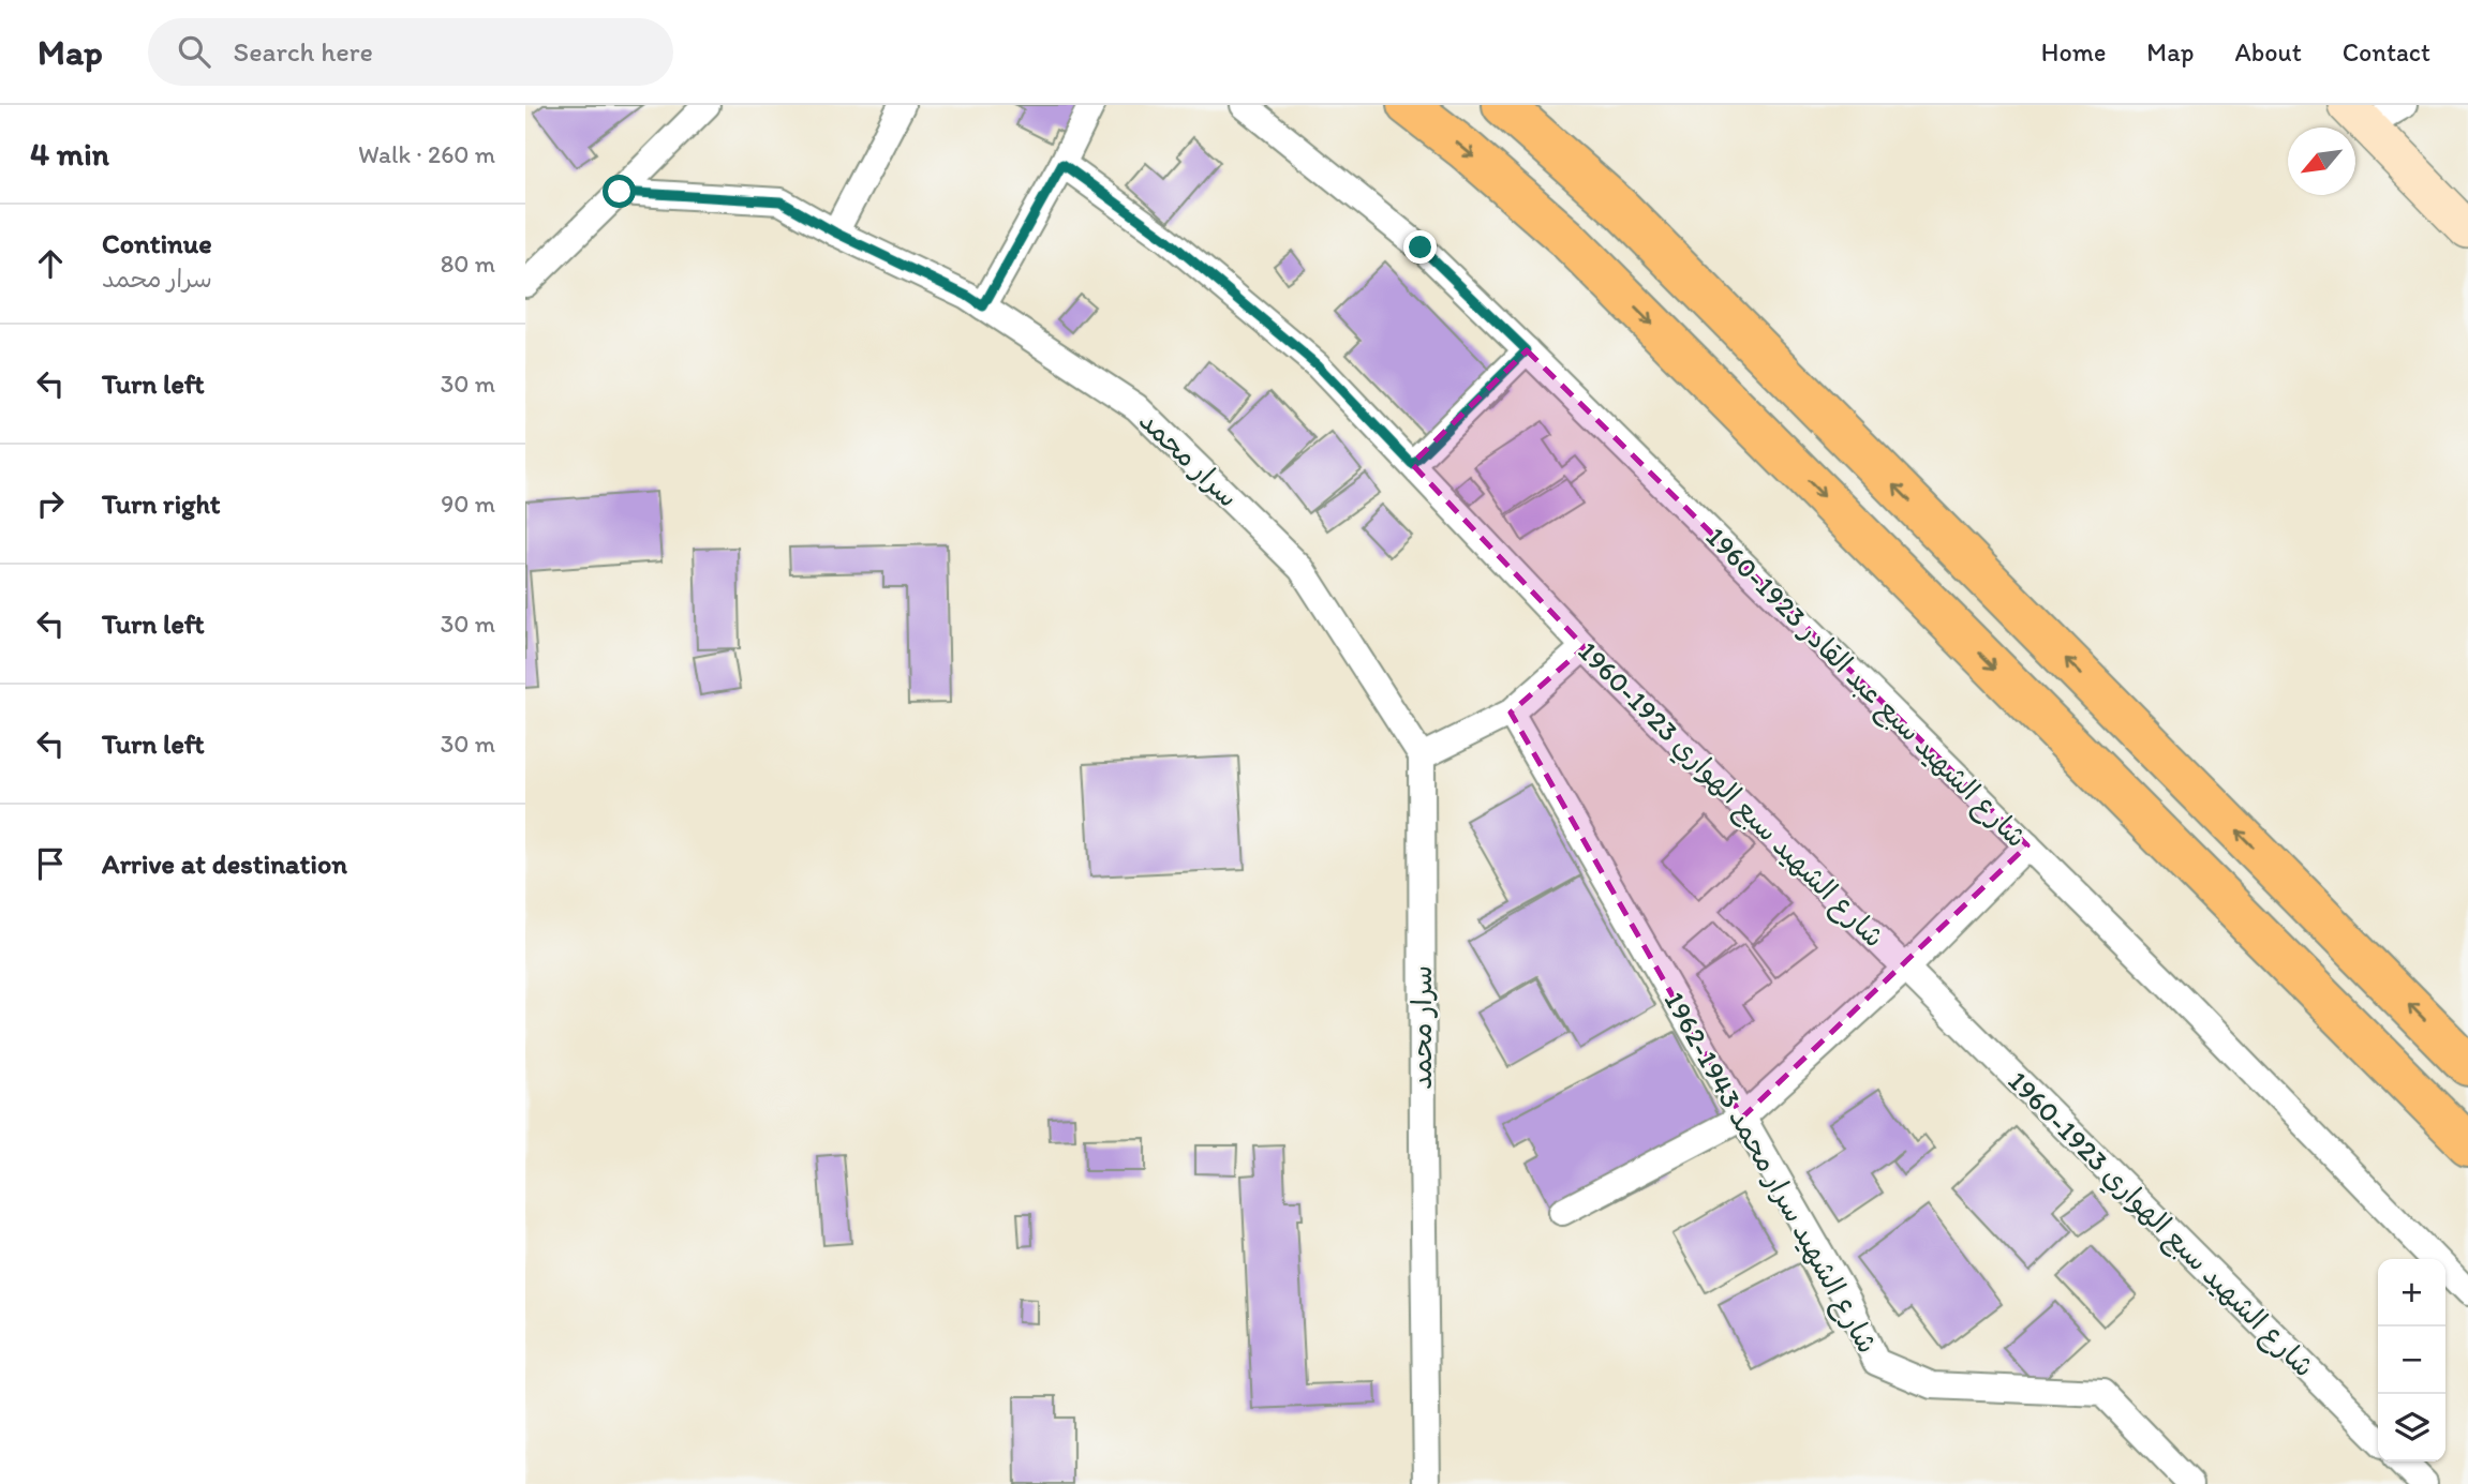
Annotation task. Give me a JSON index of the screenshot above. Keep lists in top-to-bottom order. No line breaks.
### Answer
{"streets":{"street":["سرار محمد","شارع الشهيد سبع عبد القادر 1923-1960","شارع الشهيد سبع الهواري 1923-1960","شارع الشهيد سرار محمد 1943-1962"]},"north":"bottom left","page":{"header":"Map","search":"Search here","nav":["Home","Map","About","Contact"],"heading":["4 min","Walk · 260 m"],"list":[["Continue","سرار محمد","80 m"],["Turn left","30 m"],["Turn right","90 m"],["Turn left","30 m"],["Turn left","30 m"],"Arrive at destination"],"map_buttons":["+","−"]}}
